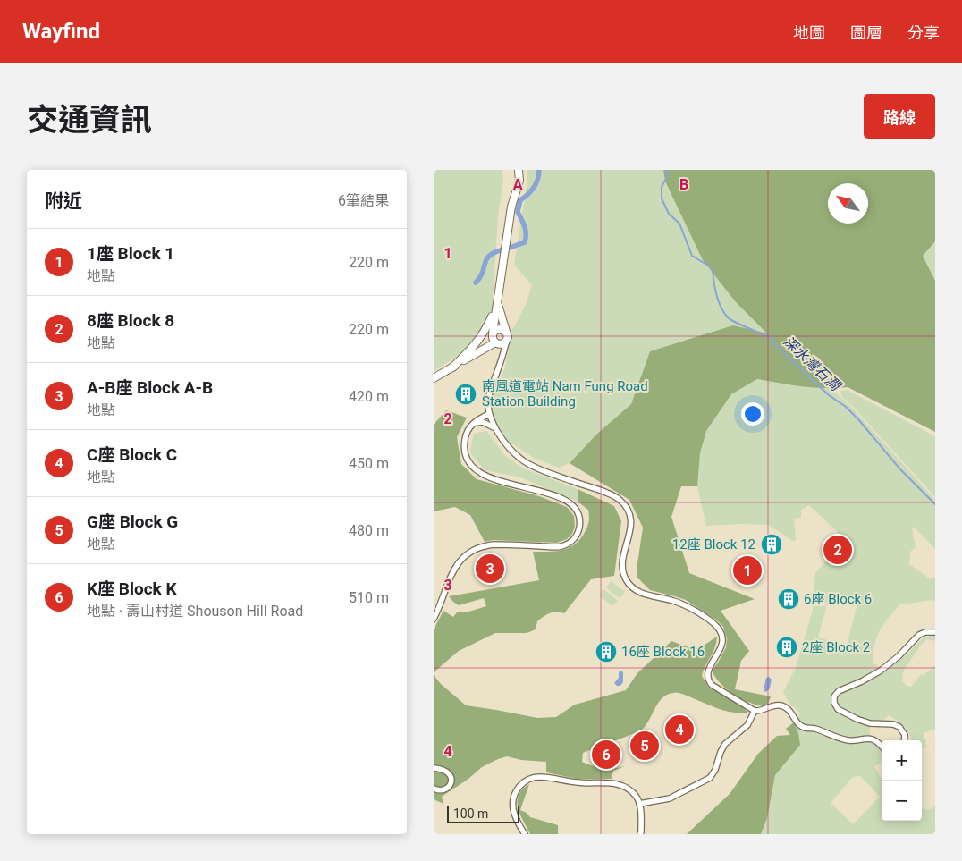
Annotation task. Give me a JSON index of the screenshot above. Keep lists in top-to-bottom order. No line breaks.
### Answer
{"water":["深水灣石澗"],"places":{"building":["南風道電站 Nam Fung Road Station Building","12座 Block 12","6座 Block 6","2座 Block 2","16座 Block 16"]},"scale_bar":"100 m","north":"top left","page":{"header":"Wayfind","nav":["地圖","圖層","分享"],"title":"交通資訊","buttons":"路線","heading":["附近","6筆結果"],"list":[{"mark":"1","name":"1座 Block 1","note":"地點","value":"220 m"},{"mark":"2","name":"8座 Block 8","note":"地點","value":"220 m"},{"mark":"3","name":"A-B座 Block A-B","note":"地點","value":"420 m"},{"mark":"4","name":"C座 Block C","note":"地點","value":"450 m"},{"mark":"5","name":"G座 Block G","note":"地點","value":"480 m"},{"mark":"6","name":"K座 Block K","note":"地點 · 壽山村道 Shouson Hill Road","value":"510 m"}],"pins":["2","3","1","4","5","6"],"map_buttons":["+","−"],"scale":"100 m"},"grid":{"columns":["A","B"],"rows":["1","2","3","4"]}}
